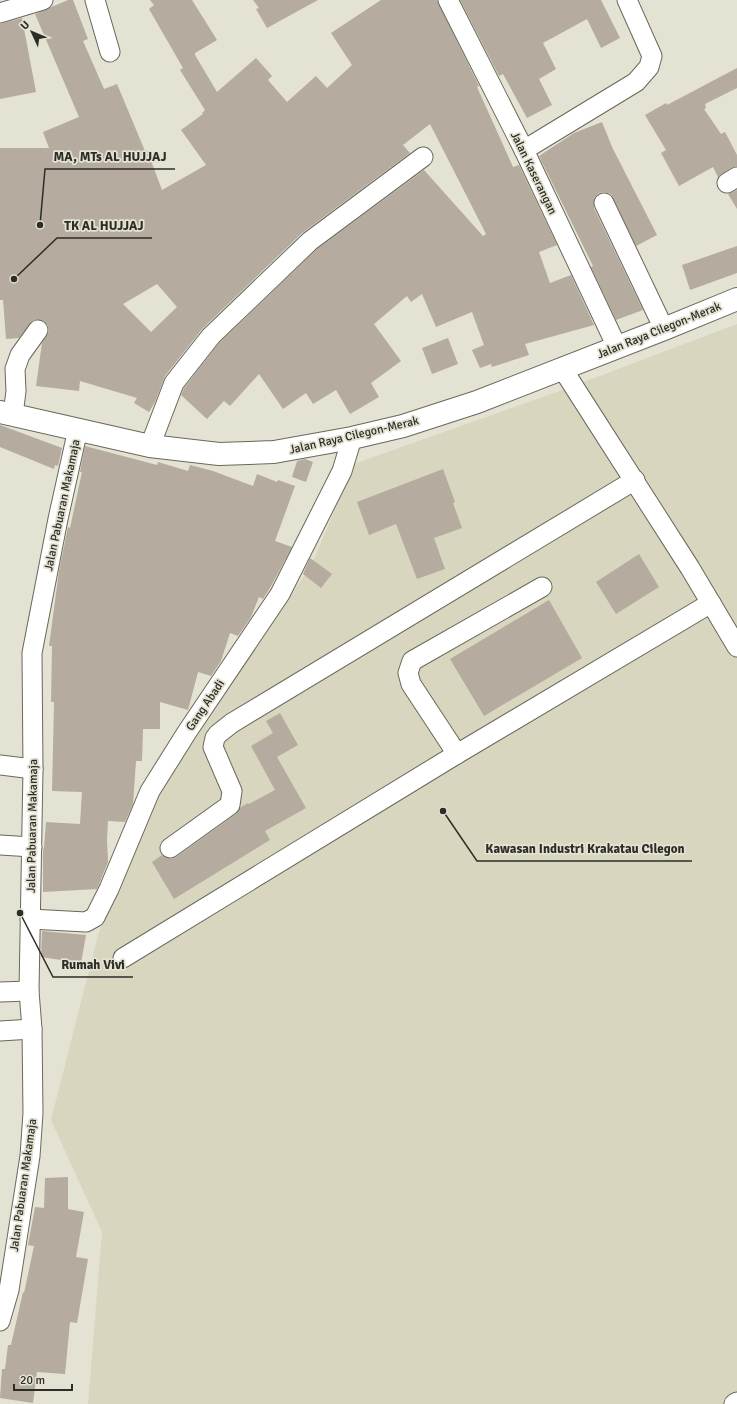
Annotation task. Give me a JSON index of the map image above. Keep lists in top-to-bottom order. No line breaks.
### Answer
{"streets":{"highway":["Jalan Raya Cilegon-Merak"],"street":["Jalan Kaserangan","Jalan Pabuaran Makamaja","Gang Abadi"]},"crossings":[["Jalan Kaserangan","Jalan Raya Cilegon-Merak"],["Jalan Raya Cilegon-Merak","Jalan Pabuaran Makamaja"],["Jalan Raya Cilegon-Merak","Gang Abadi"],["Jalan Pabuaran Makamaja","Gang Abadi"]],"places":["MA, MTs AL HUJJAJ","TK AL HUJJAJ","Kawasan Industri Krakatau Cilegon","Rumah Vivi"],"scale_bar":"20 m","north":"top left"}
